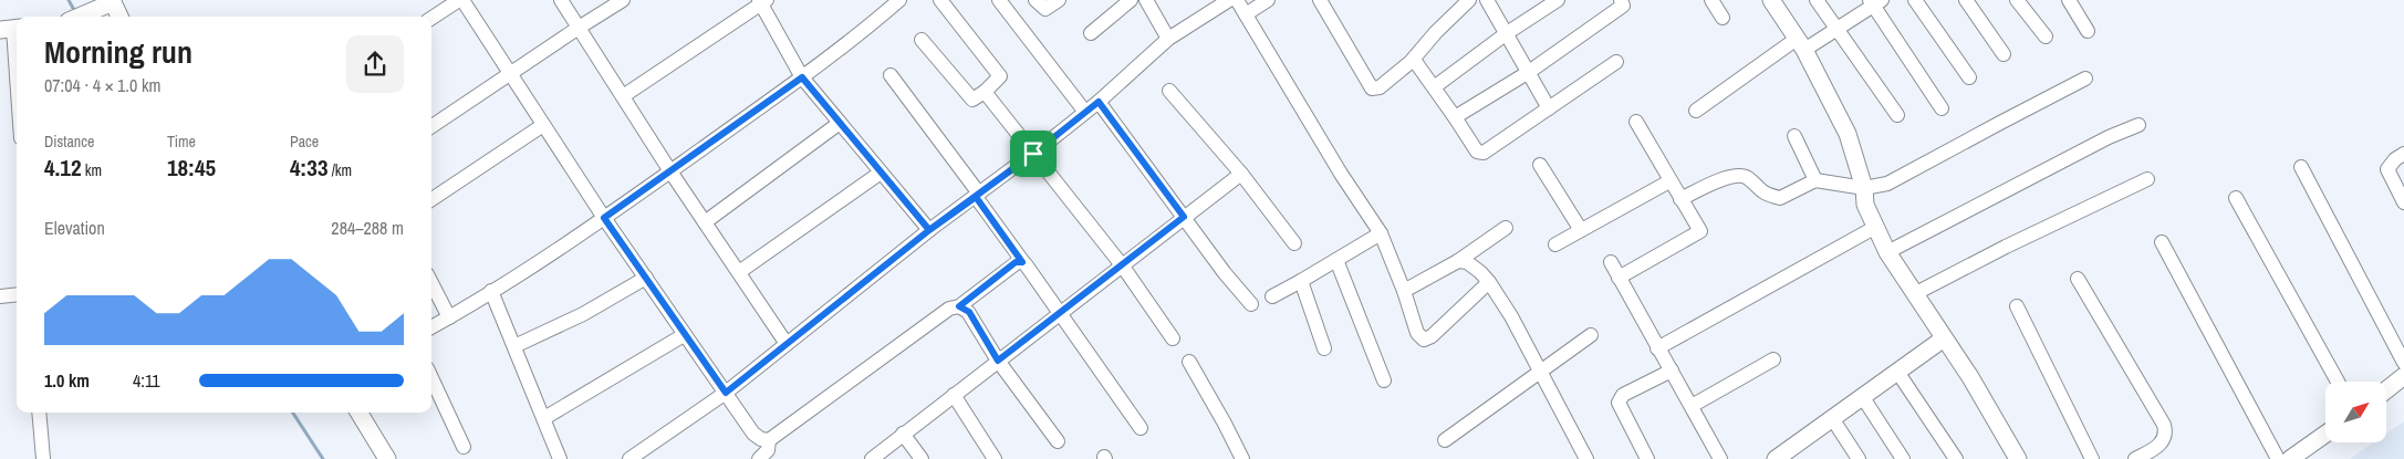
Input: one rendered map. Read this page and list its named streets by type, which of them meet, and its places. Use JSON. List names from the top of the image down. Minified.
{"north":"top right","page":{"heading":["Morning run","07:04 · 4 × 1.0 km"],"stats":[["Distance","4.12 km"],["Time","18:45"],["Pace","4:33 /km"]],"chart":["Elevation","284–288 m"],"list":[{"name":"1.0 km","note":"4:11"}]}}
